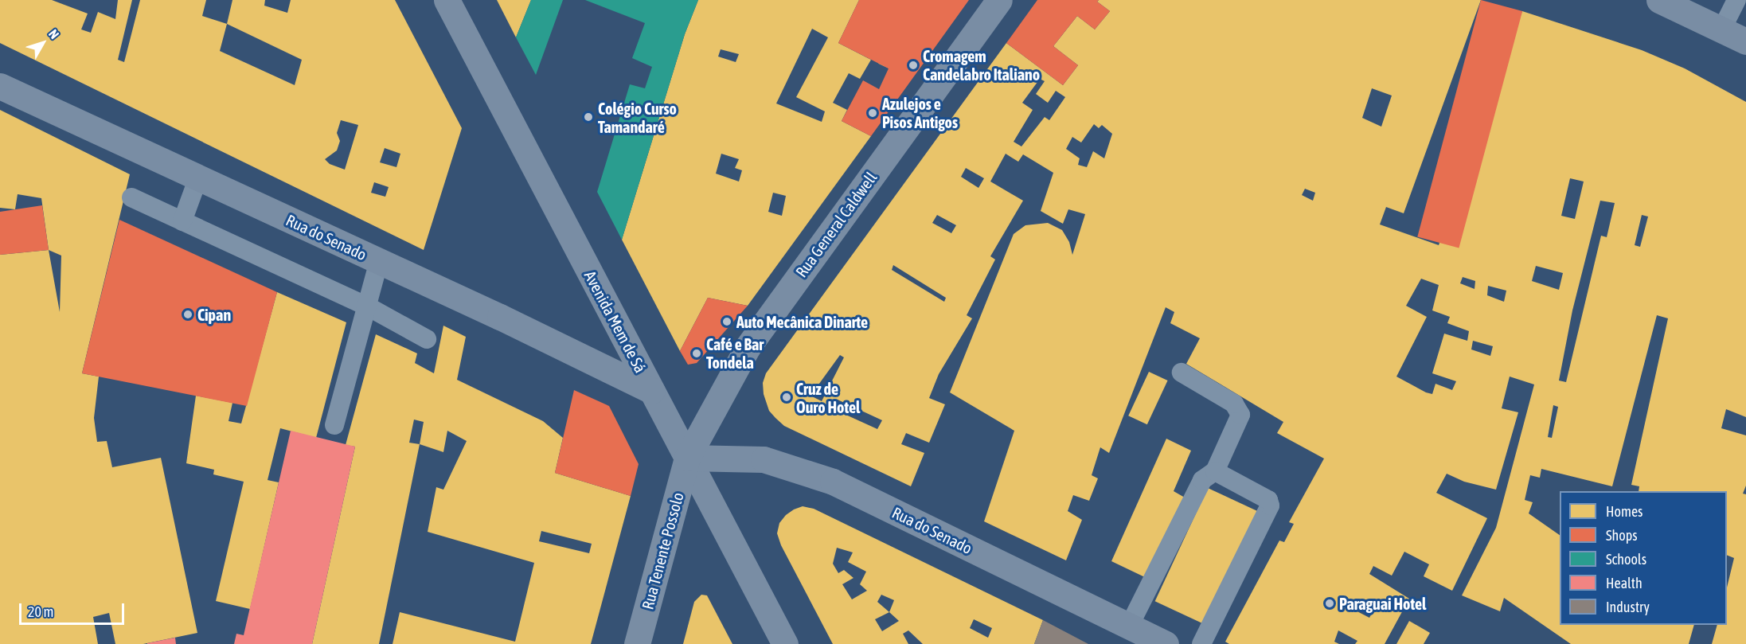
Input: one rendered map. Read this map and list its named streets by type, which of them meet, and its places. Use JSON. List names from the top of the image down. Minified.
{"streets":{"street":["Rua General Caldwell","Rua do Senado","Avenida Mem de Sá","Rua Tenente Possolo"]},"crossings":[["Rua General Caldwell","Rua do Senado"],["Rua General Caldwell","Avenida Mem de Sá"],["Rua General Caldwell","Rua Tenente Possolo"],["Rua do Senado","Avenida Mem de Sá"],["Rua do Senado","Rua Tenente Possolo"],["Avenida Mem de Sá","Rua Tenente Possolo"]],"places":["Cromagem Candelabro Italiano","Azulejos e Pisos Antigos","Colégio Curso Tamandaré","Cipan","Auto Mecânica Dinarte","Café e Bar Tondela","Cruz de Ouro Hotel","Paraguai Hotel"],"legend":["Homes","Shops","Schools","Health","Industry"],"scale_bar":"20 m","north":"top right"}
